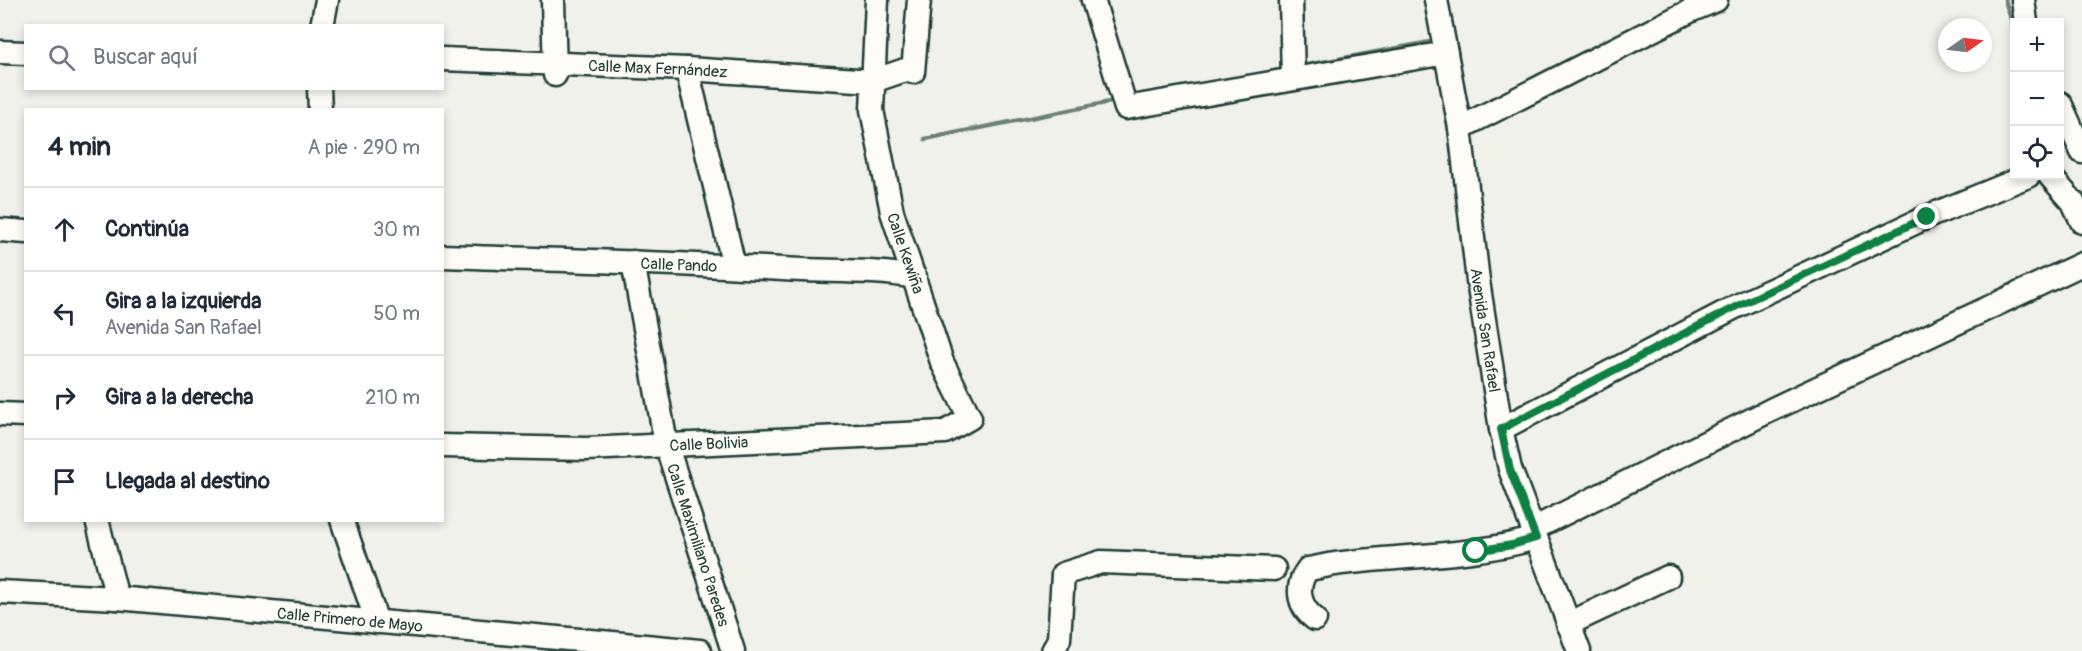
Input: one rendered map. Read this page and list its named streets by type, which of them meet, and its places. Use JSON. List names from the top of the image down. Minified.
{"streets":{"street":["Calle Max Fernández","Calle Kewiña","Calle Pando","Avenida San Rafael","Calle Bolivia","Calle Maximiliano Paredes","Calle Primero de Mayo"]},"crossings":[["Calle Max Fernández","Calle Kewiña"],["Calle Kewiña","Calle Pando"],["Calle Kewiña","Calle Bolivia"],["Calle Pando","Calle Maximiliano Paredes"],["Calle Bolivia","Calle Maximiliano Paredes"]],"north":"right","page":{"map_buttons":["+","−"],"search":"Buscar aquí","heading":["4 min","A pie · 290 m"],"list":[["Continúa","30 m"],["Gira a la izquierda","Avenida San Rafael","50 m"],["Gira a la derecha","210 m"],"Llegada al destino"]}}
